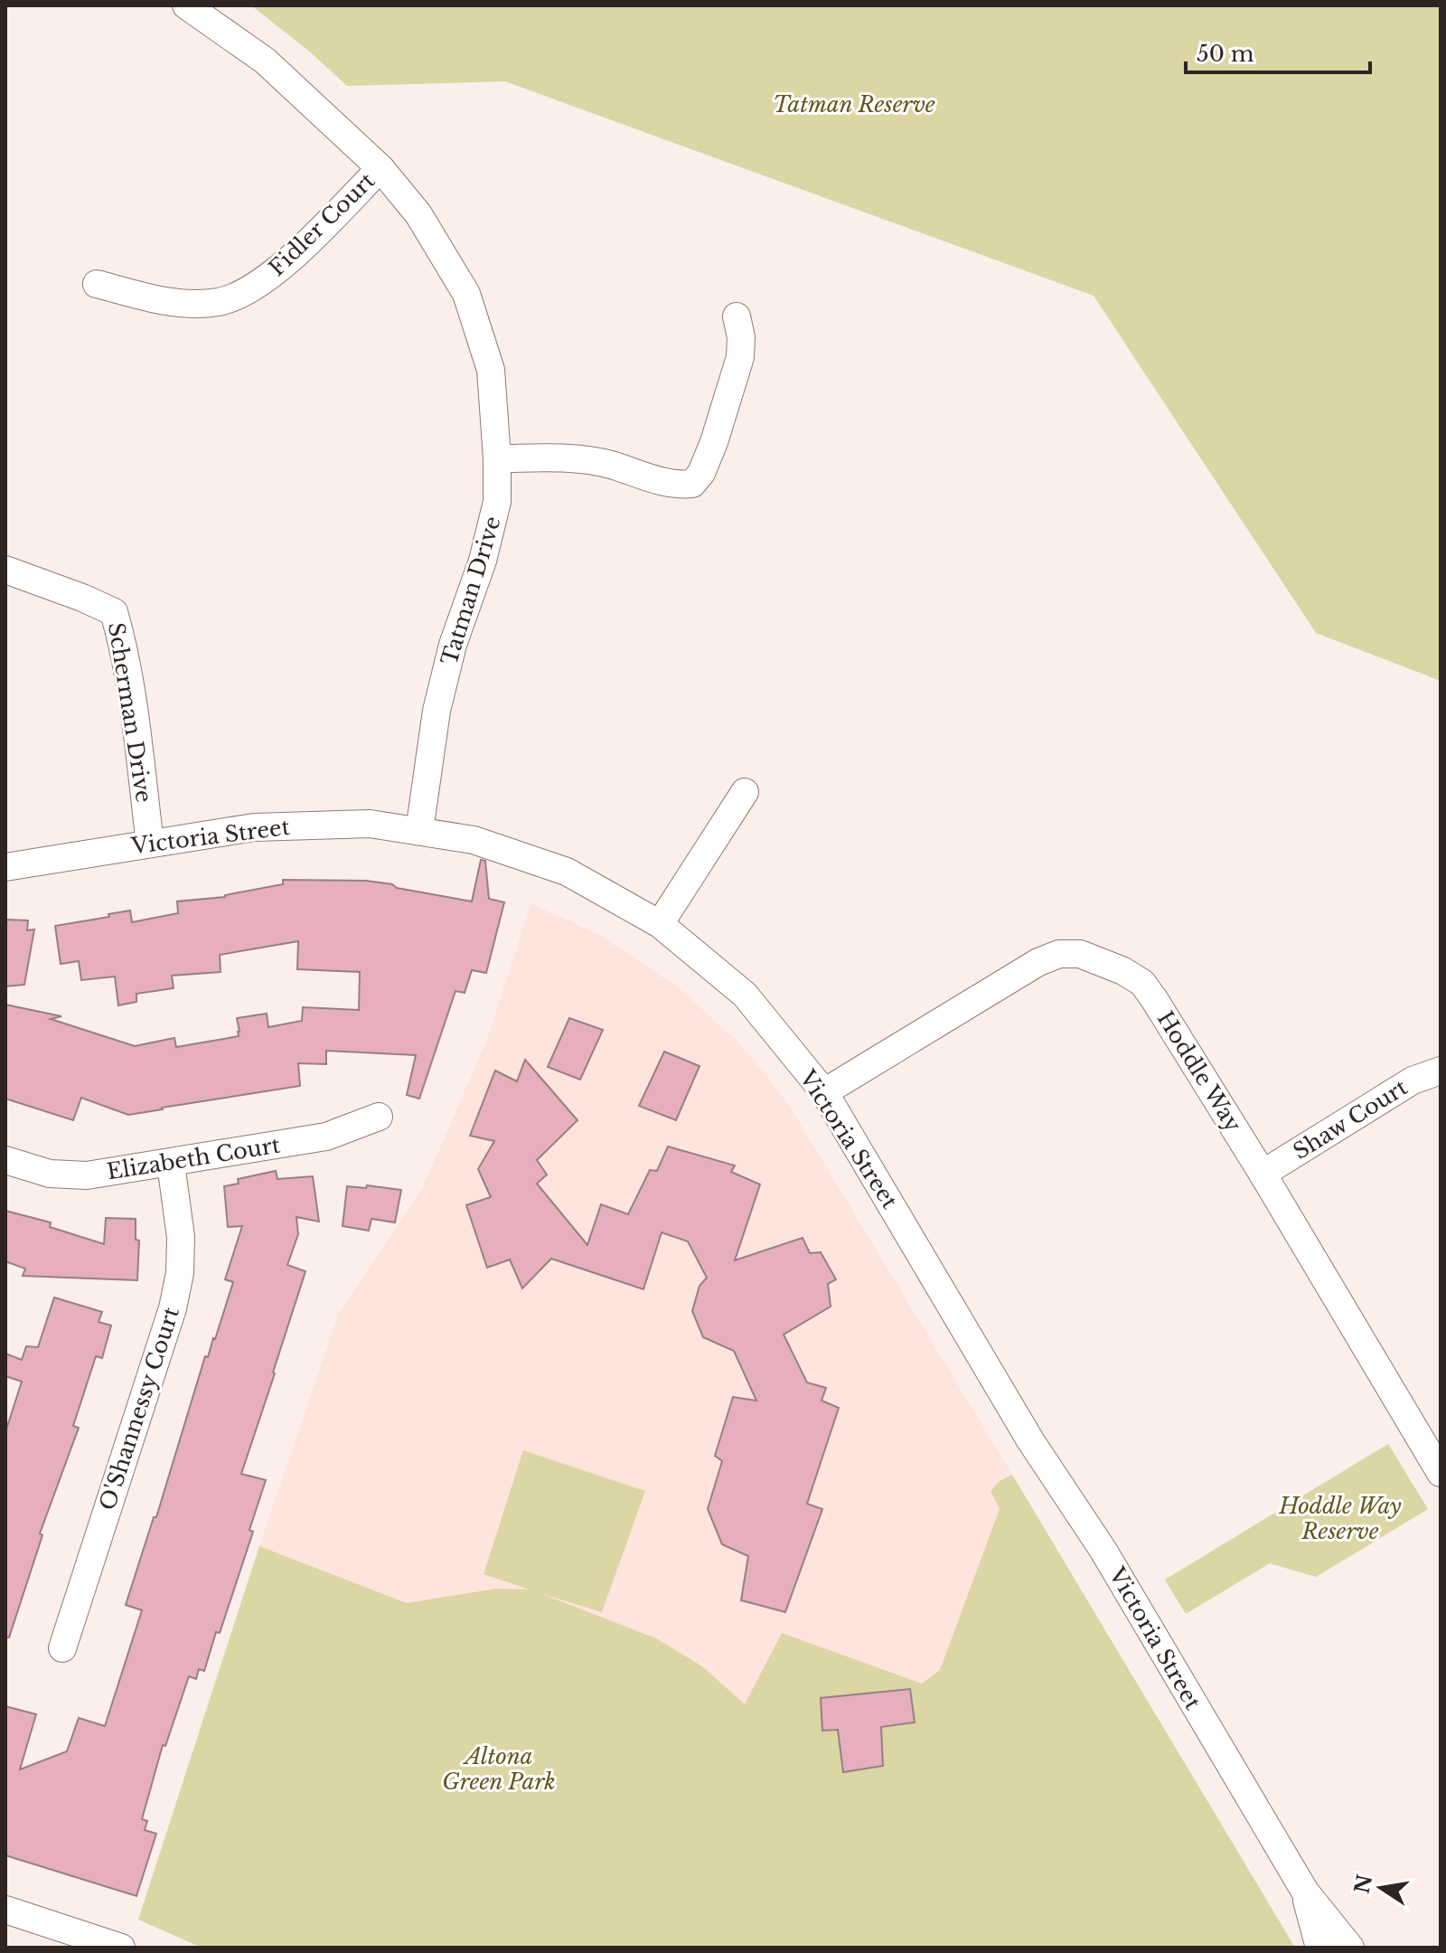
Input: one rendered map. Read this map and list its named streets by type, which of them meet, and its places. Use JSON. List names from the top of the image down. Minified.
{"streets":{"street":["Fidler Court","Tatman Drive","Scherman Drive","Victoria Street","Hoddle Way","Shaw Court","Elizabeth Court","O'Shannessy Court"]},"crossings":[["Fidler Court","Tatman Drive"],["Tatman Drive","Victoria Street"],["Scherman Drive","Victoria Street"],["Victoria Street","Hoddle Way"],["Hoddle Way","Shaw Court"],["Elizabeth Court","O'Shannessy Court"]],"parks":["Tatman Reserve","Hoddle Way Reserve","Altona Green Park"],"scale_bar":"50 m","north":"left"}
